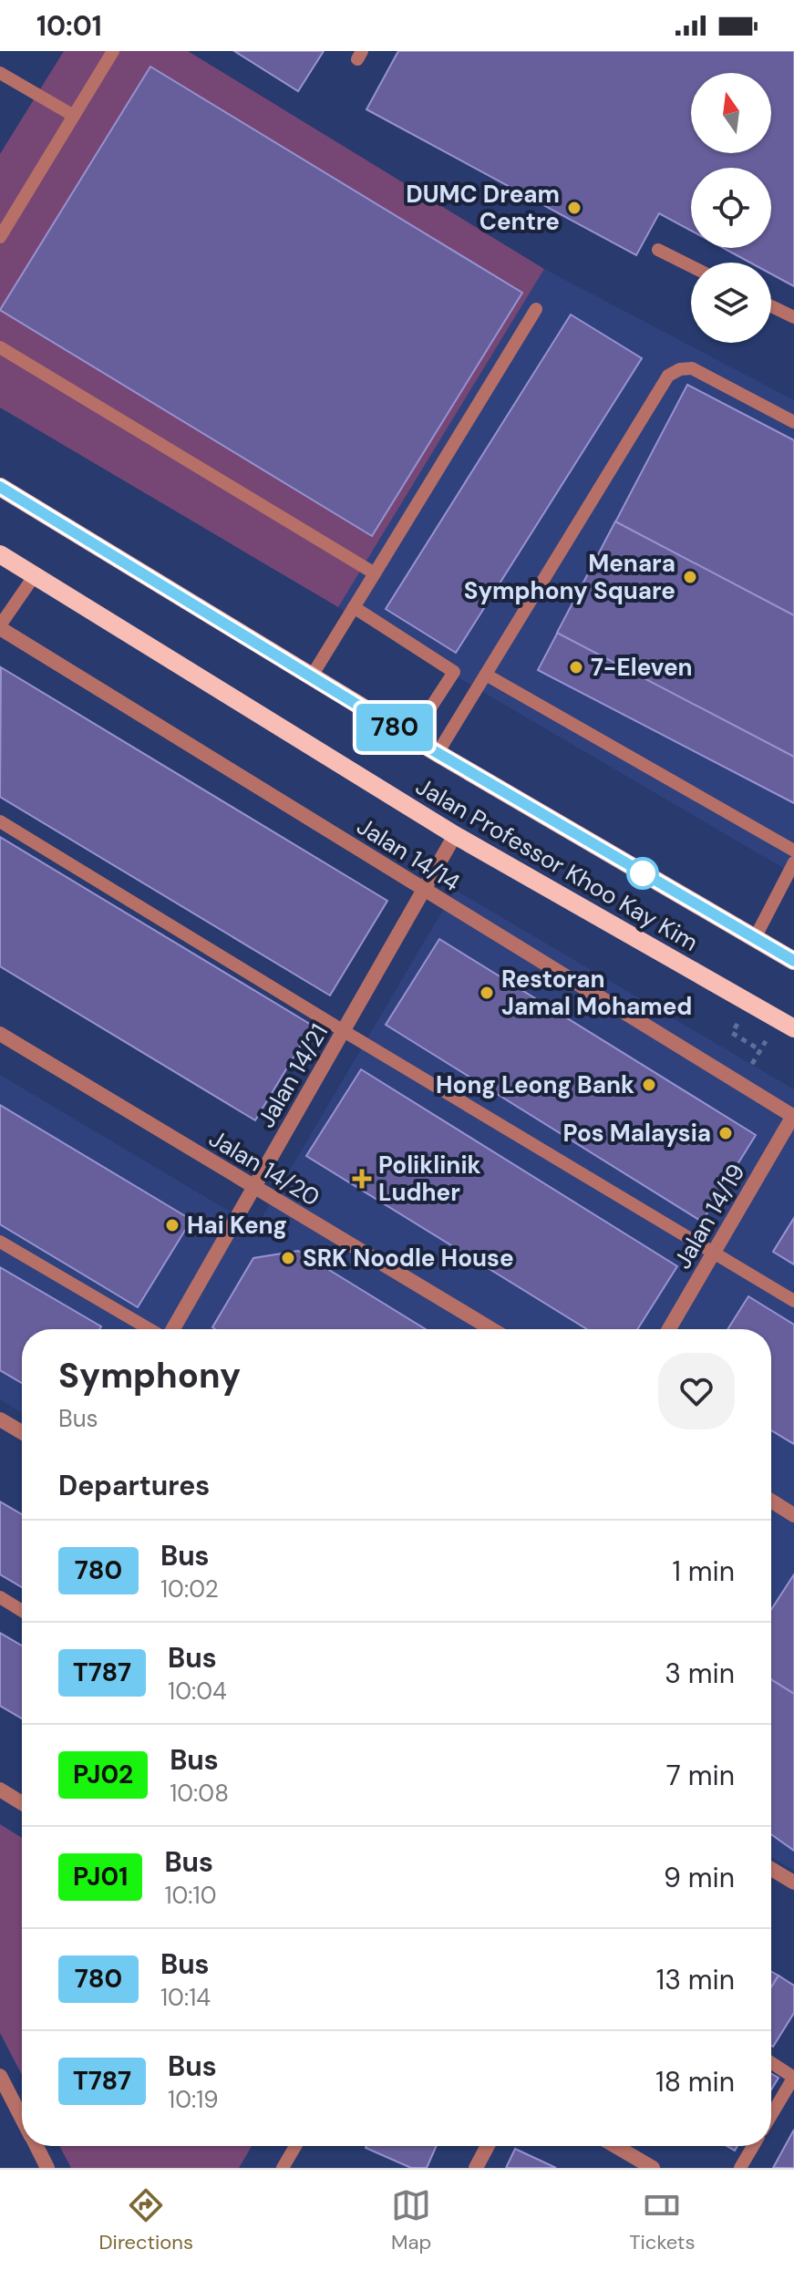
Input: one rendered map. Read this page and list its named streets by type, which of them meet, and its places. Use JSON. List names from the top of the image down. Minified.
{"streets":{"main road":["Jalan Professor Khoo Kay Kim"],"street":["Jalan 14/14","Jalan 14/21","Jalan 14/20","Jalan 14/19"]},"crossings":[["Jalan 14/14","Jalan 14/21"],["Jalan 14/14","Jalan 14/19"],["Jalan Professor Khoo Kay Kim","Jalan 14/21"],["Jalan 14/21","Jalan 14/20"]],"places":{"other":["DUMC Dream Centre","Menara Symphony Square","7-Eleven","Restoran Jamal Mohamed","Hong Leong Bank","Pos Malaysia","Hai Keng","SRK Noodle House"],"health":["Poliklinik Ludher"]},"lines":["bus line 780"],"north":"top","page":{"status":"10:01","on_map":"780","heading":[["Symphony","Bus"],"Departures"],"list":[{"mark":"780","name":"Bus","note":"10:02","value":"1 min"},{"mark":"T787","name":"Bus","note":"10:04","value":"3 min"},{"mark":"PJ02","name":"Bus","note":"10:08","value":"7 min"},{"mark":"PJ01","name":"Bus","note":"10:10","value":"9 min"},{"mark":"780","name":"Bus","note":"10:14","value":"13 min"},{"mark":"T787","name":"Bus","note":"10:19","value":"18 min"}],"tabs":["Directions","Map","Tickets"]}}
